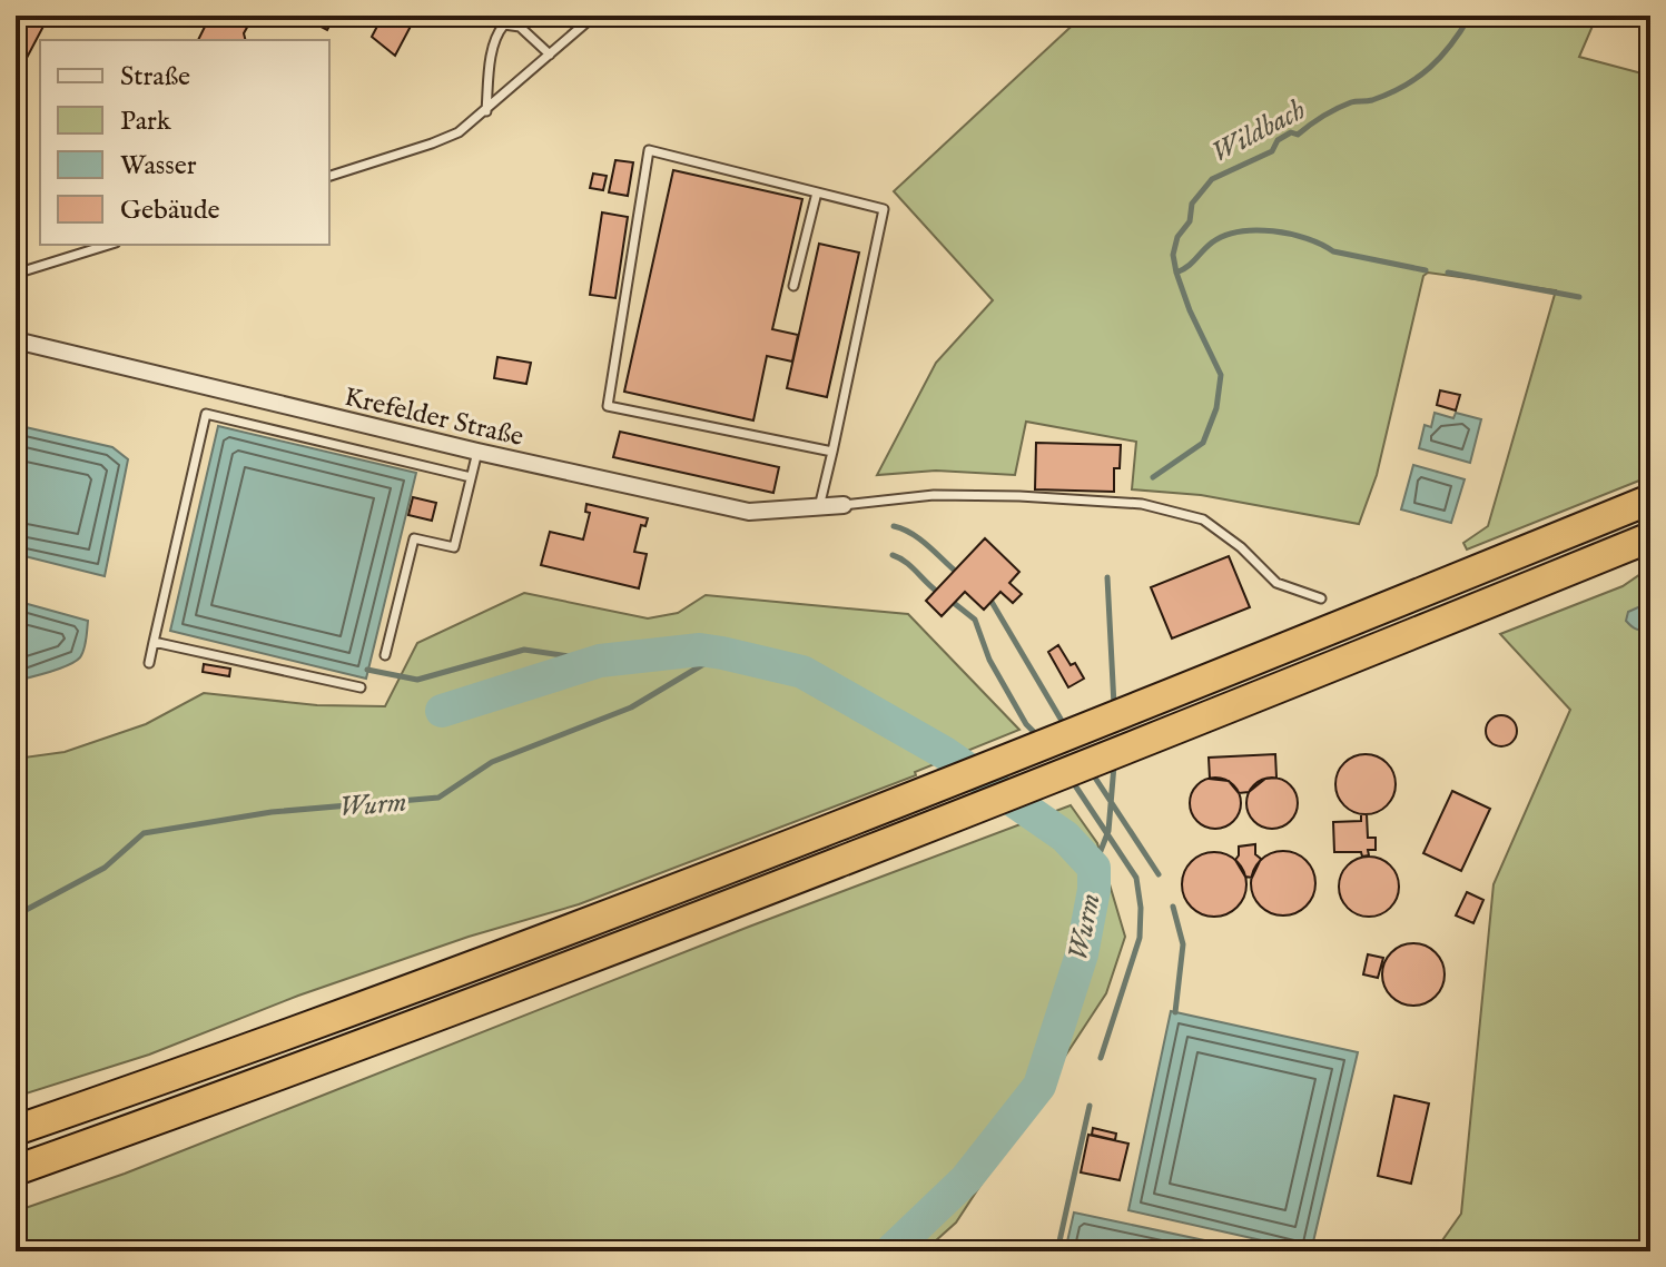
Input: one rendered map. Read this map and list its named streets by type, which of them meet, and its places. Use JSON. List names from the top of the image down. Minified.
{"streets":{"street":["Krefelder Straße"]},"water":["Wildbach","Wurm"],"legend":["Straße","Park","Wasser","Gebäude"]}
